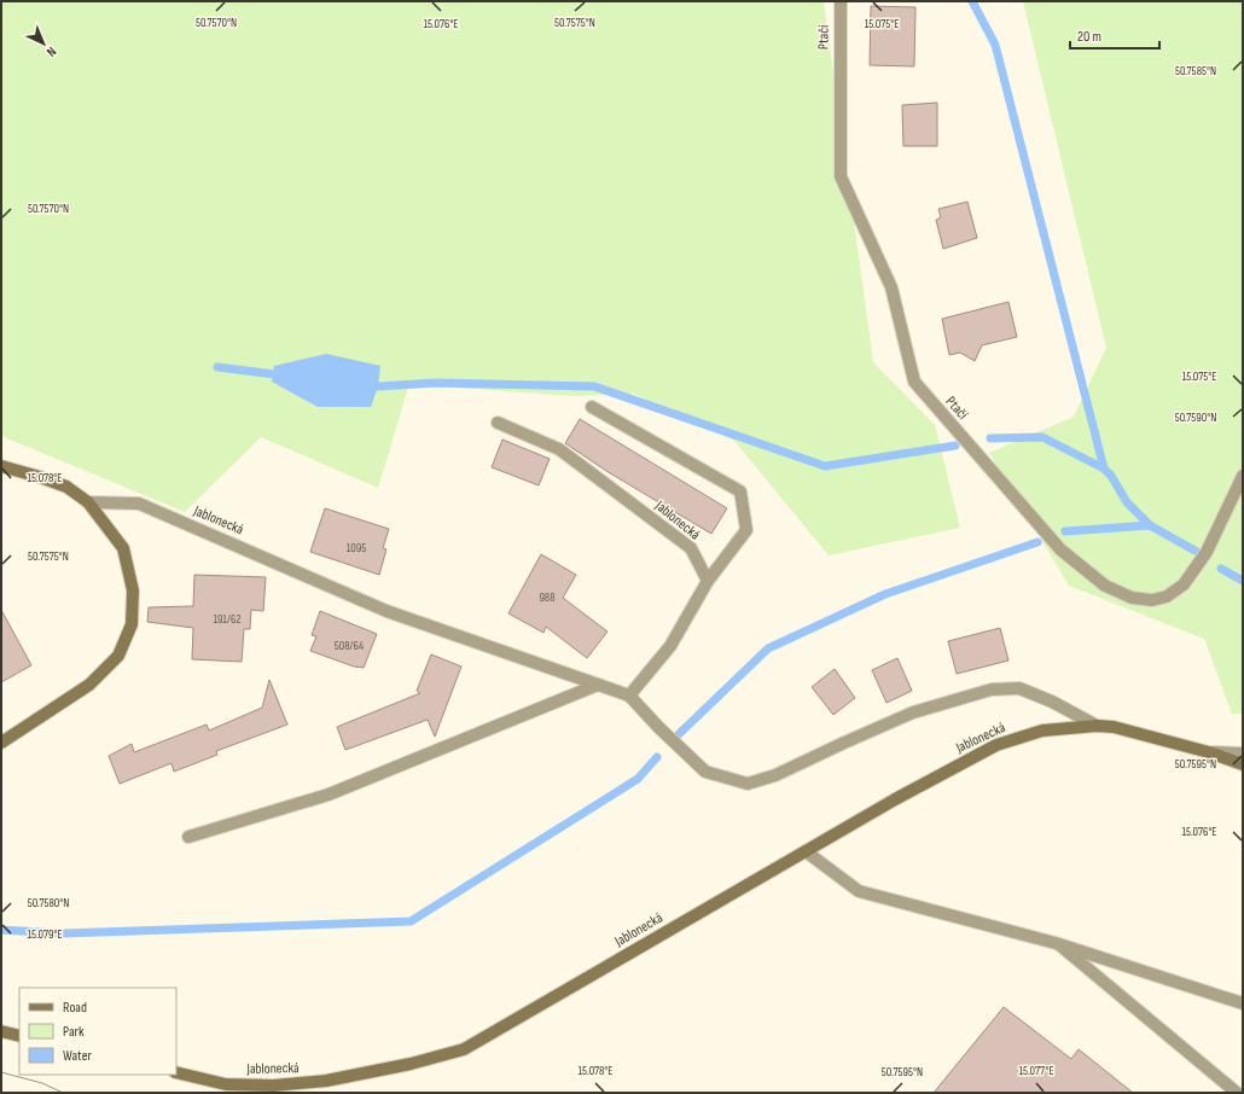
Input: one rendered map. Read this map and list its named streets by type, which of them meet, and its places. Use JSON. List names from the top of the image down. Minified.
{"streets":{"main road":["Jablonecká"],"street":["Ptačí"]},"house_numbers":["1095","988","191/62","508/64"],"legend":["Road","Park","Water"],"scale_bar":"20 m","north":"bottom right","coordinates":["50.7570°N","50.7575°N","15.076°E","15.075°E","50.7585°N","50.7590°N","15.078°E","50.7595°N","50.7580°N","15.079°E","15.077°E"]}
